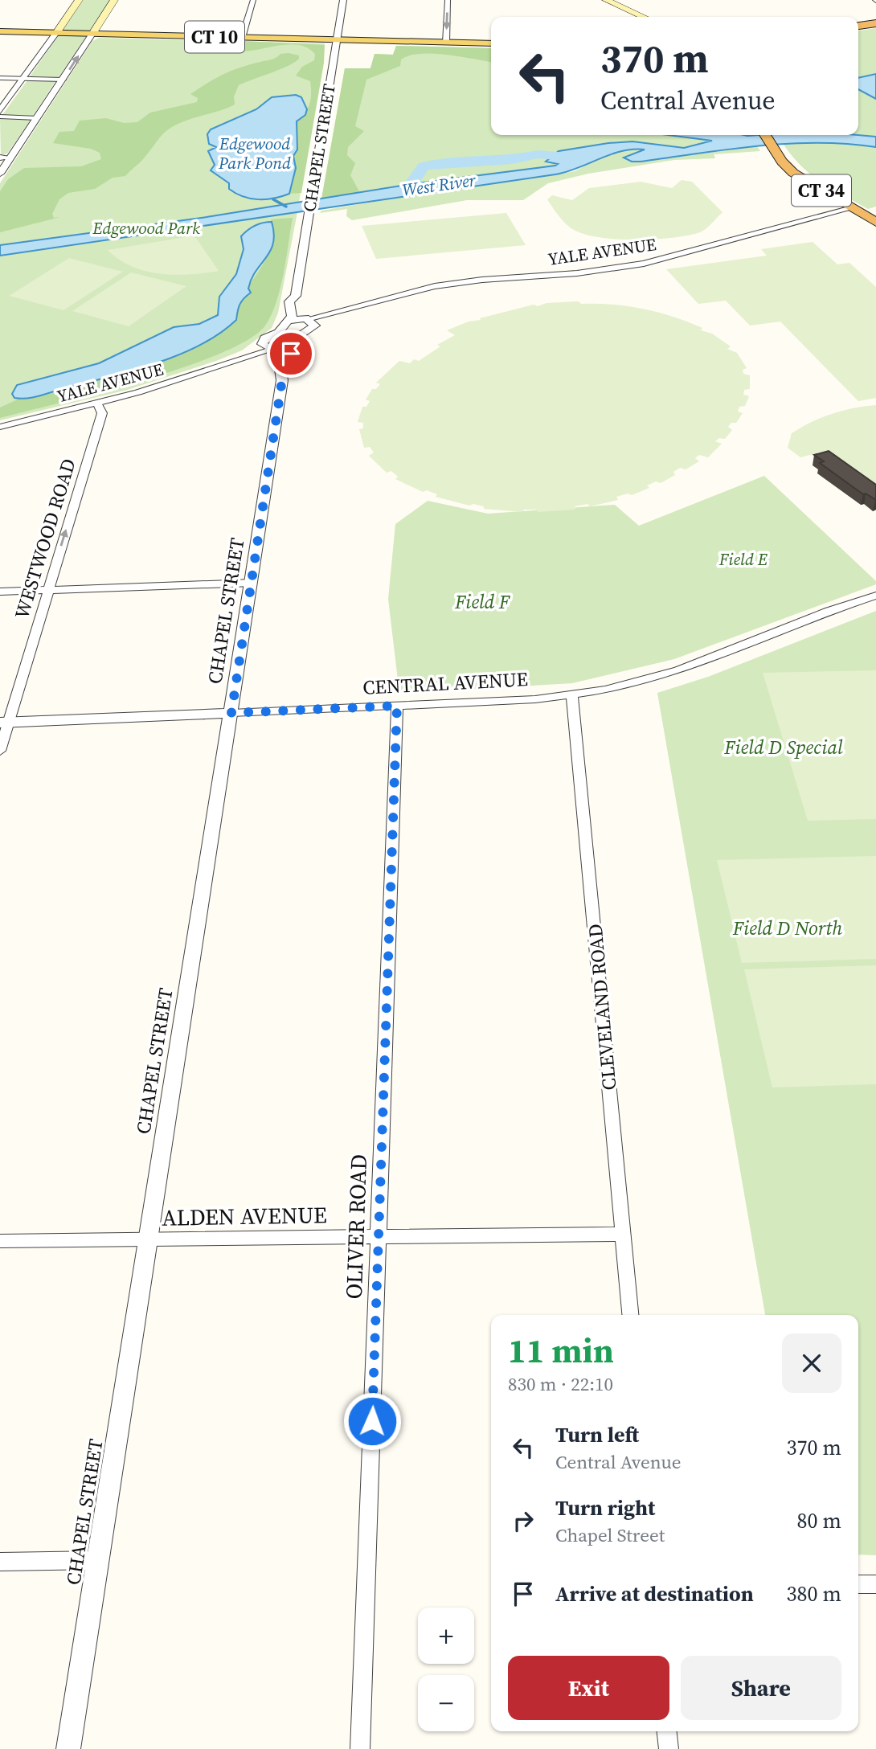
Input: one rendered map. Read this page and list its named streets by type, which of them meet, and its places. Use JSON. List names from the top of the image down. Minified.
{"streets":{"highway":["CT 34"],"main road":["CT 10"],"street":["CHAPEL STREET","YALE AVENUE","WESTWOOD ROAD","CENTRAL AVENUE","CLEVELAND ROAD","ALDEN AVENUE","OLIVER ROAD"]},"crossings":[["CT 10","CHAPEL STREET"],["CHAPEL STREET","YALE AVENUE"],["CHAPEL STREET","CENTRAL AVENUE"],["CHAPEL STREET","ALDEN AVENUE"],["CT 34","YALE AVENUE"],["YALE AVENUE","WESTWOOD ROAD"],["WESTWOOD ROAD","CENTRAL AVENUE"],["CENTRAL AVENUE","CLEVELAND ROAD"],["CENTRAL AVENUE","OLIVER ROAD"],["CLEVELAND ROAD","ALDEN AVENUE"],["ALDEN AVENUE","OLIVER ROAD"]],"one_way":["WESTWOOD ROAD"],"water":["Edgewood Park Pond","West River"],"parks":["Edgewood Park","Field E","Field F","Field D Special","Field D North"],"page":{"turn":["370 m","Central Avenue"],"heading":["11 min","830 m · 22:10"],"list":[{"name":"Turn left","note":"Central Avenue","value":"370 m"},{"name":"Turn right","note":"Chapel Street","value":"80 m"},{"name":"Arrive at destination","value":"380 m"}],"map_buttons":["+","−"],"buttons":["Exit","Share"]}}
